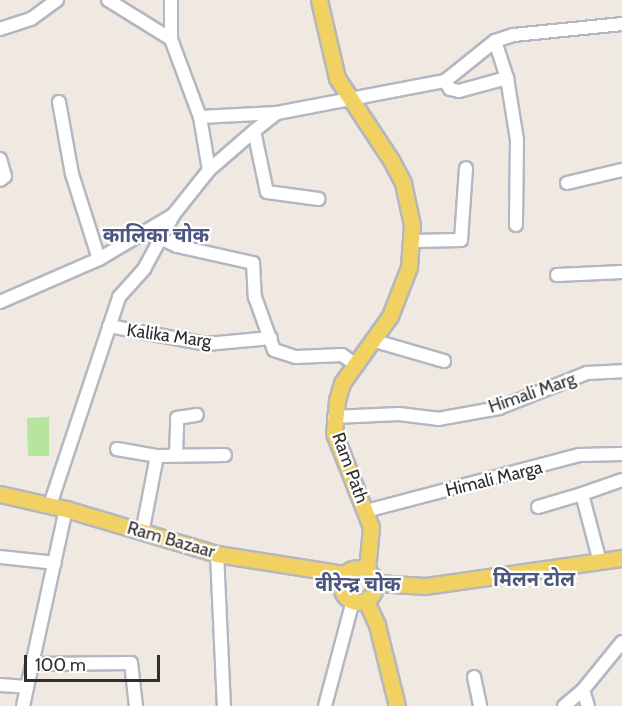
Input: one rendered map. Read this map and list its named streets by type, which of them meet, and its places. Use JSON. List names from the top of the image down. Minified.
{"streets":{"main road":["Ram Path","Ram Bazaar"],"street":["Kalika Marg","Himali Marg","Himali Marga"]},"crossings":[["Himali Marg","Ram Path"],["Ram Path","Himali Marga"],["Ram Path","Ram Bazaar"]],"districts":["कालिका चोक","मिलन टोल","वीरेन्द्र चोक"],"scale_bar":"100 m"}
